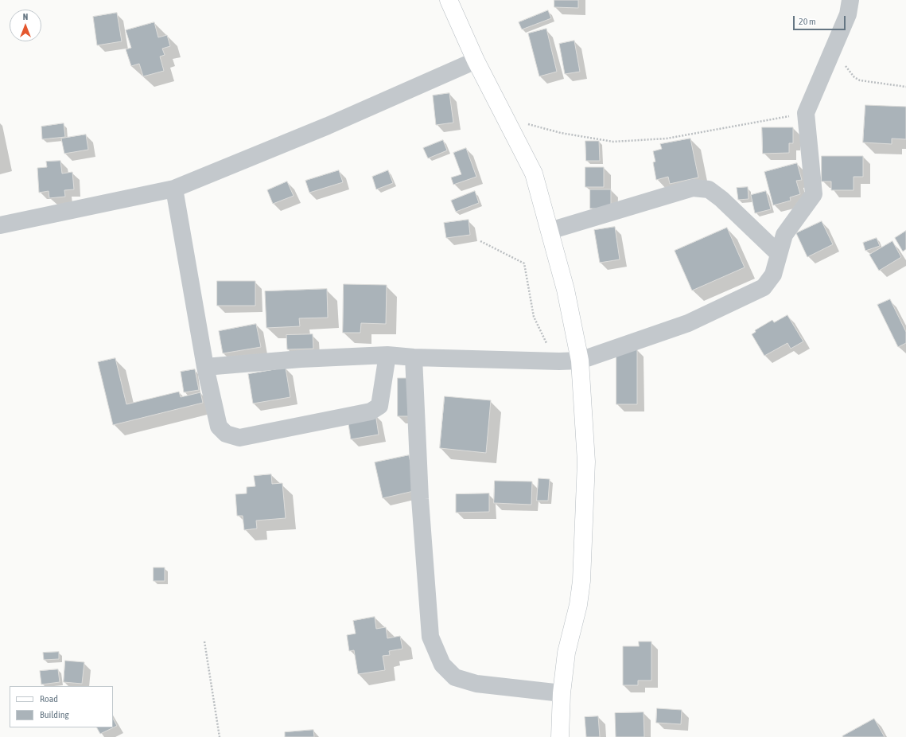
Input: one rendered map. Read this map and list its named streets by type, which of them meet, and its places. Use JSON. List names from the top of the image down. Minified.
{"legend":["Road","Building"],"scale_bar":"20 m","north":"top"}
